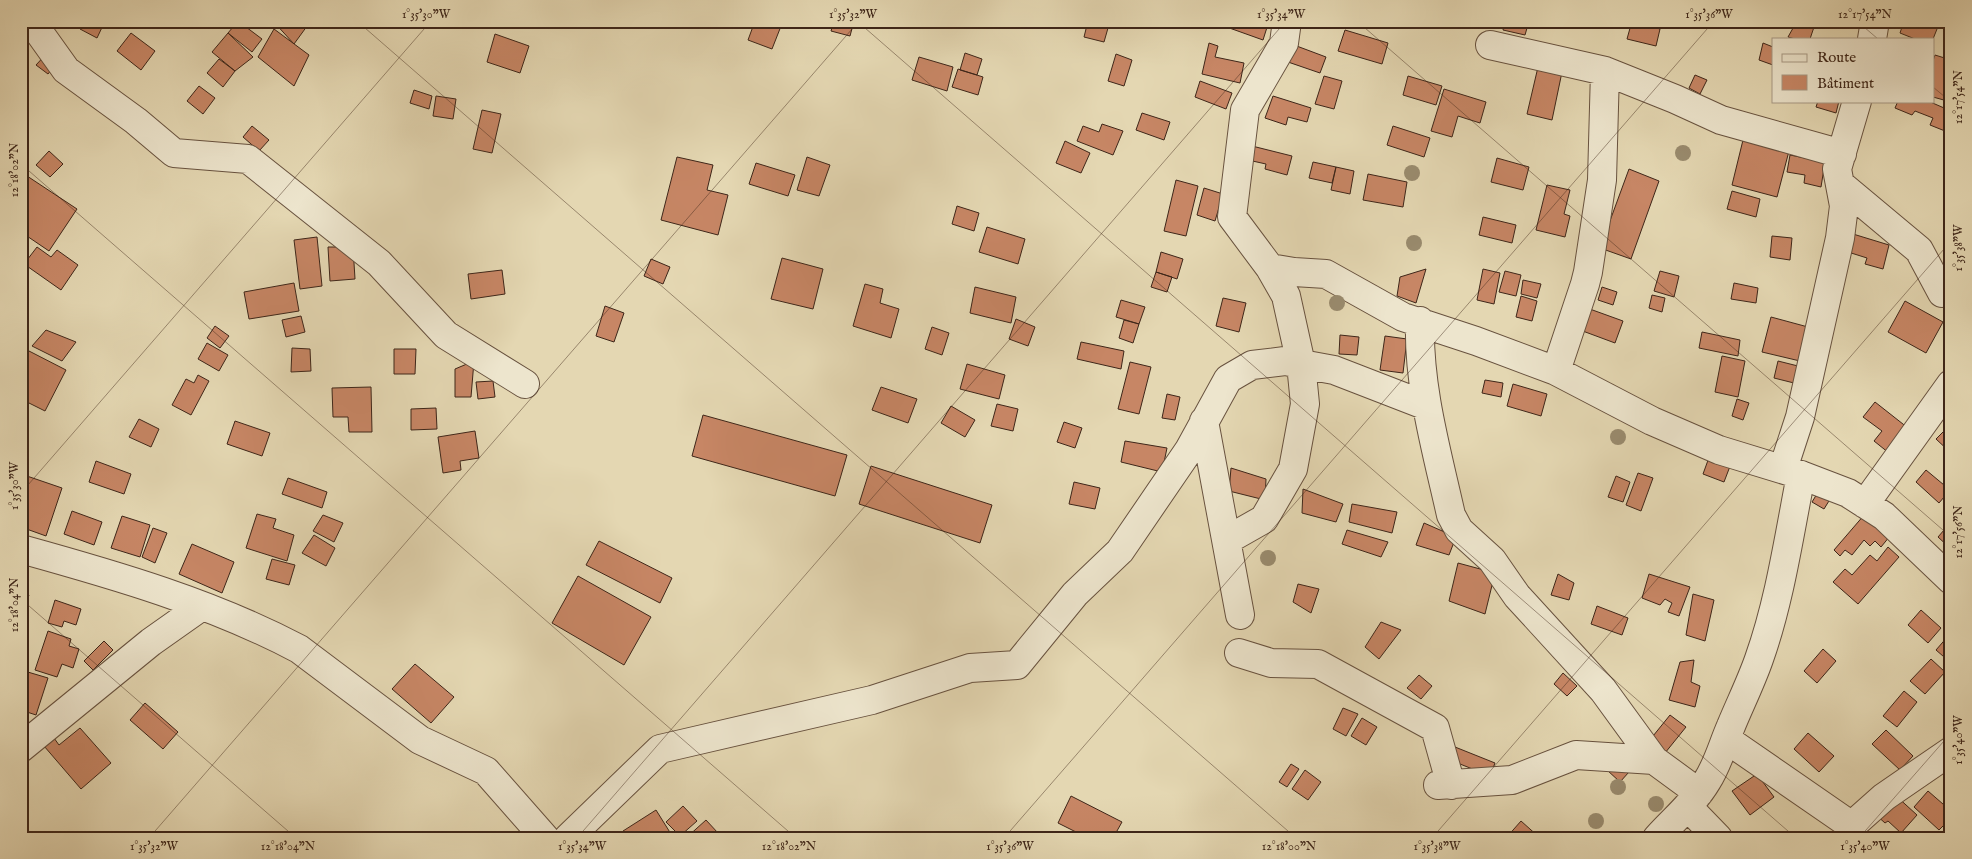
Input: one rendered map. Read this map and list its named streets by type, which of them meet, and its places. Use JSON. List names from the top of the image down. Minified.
{"legend":["Route","Bâtiment"],"coordinates":["1°35'30\"W","1°35'32\"W","1°35'34\"W","1°35'36\"W","12°17'54\"N","12°18'02\"N","1°35'38\"W","12°17'56\"N","12°18'04\"N","1°35'40\"W","12°18'00\"N"]}
